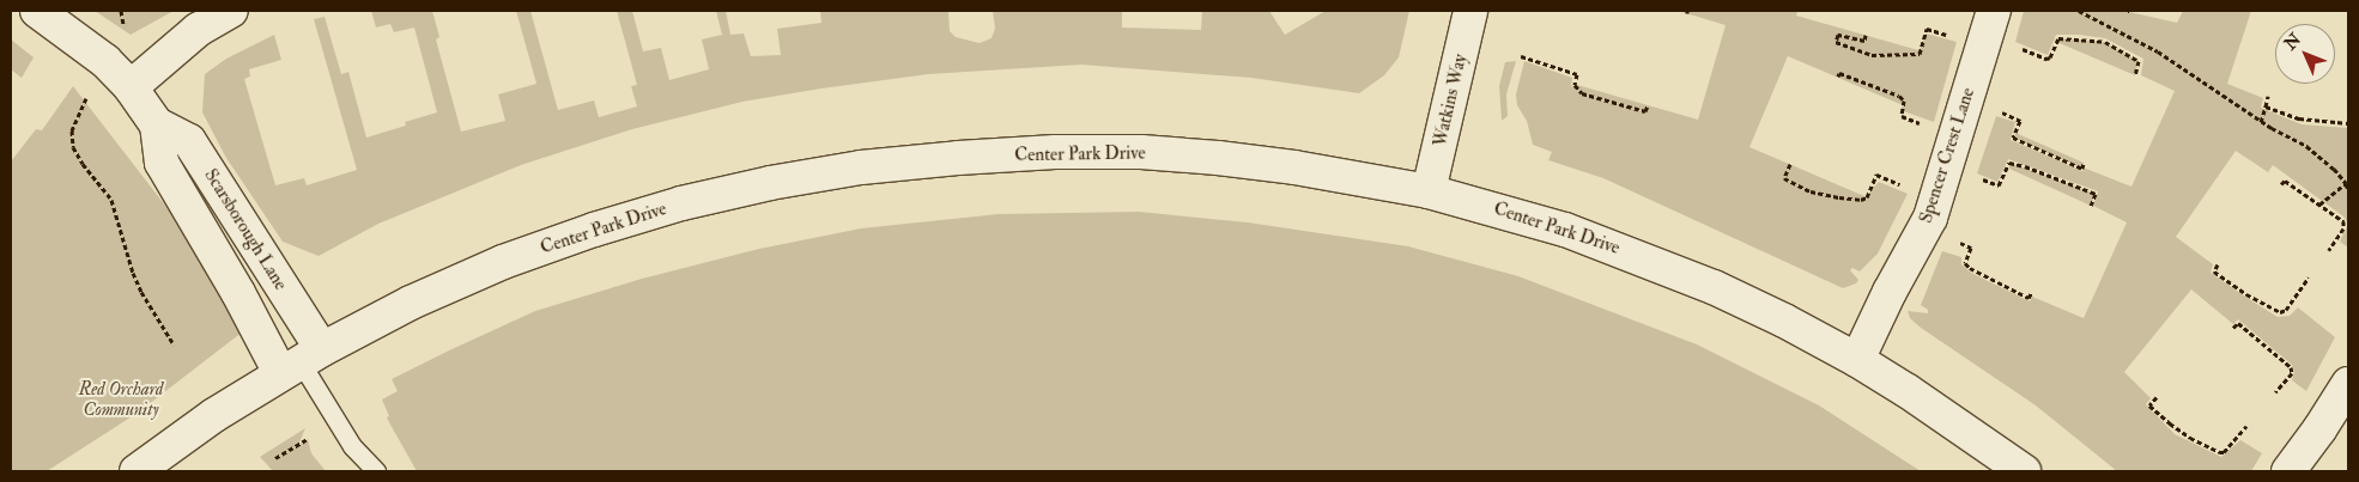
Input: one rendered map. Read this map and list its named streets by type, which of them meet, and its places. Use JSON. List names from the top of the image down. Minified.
{"streets":{"street":["Watkins Way","Center Park Drive","Spencer Crest Lane","Scarsborough Lane"]},"crossings":[["Watkins Way","Center Park Drive"],["Center Park Drive","Spencer Crest Lane"],["Center Park Drive","Scarsborough Lane"]],"parks":["Red Orchard Community"],"north":"top left"}
